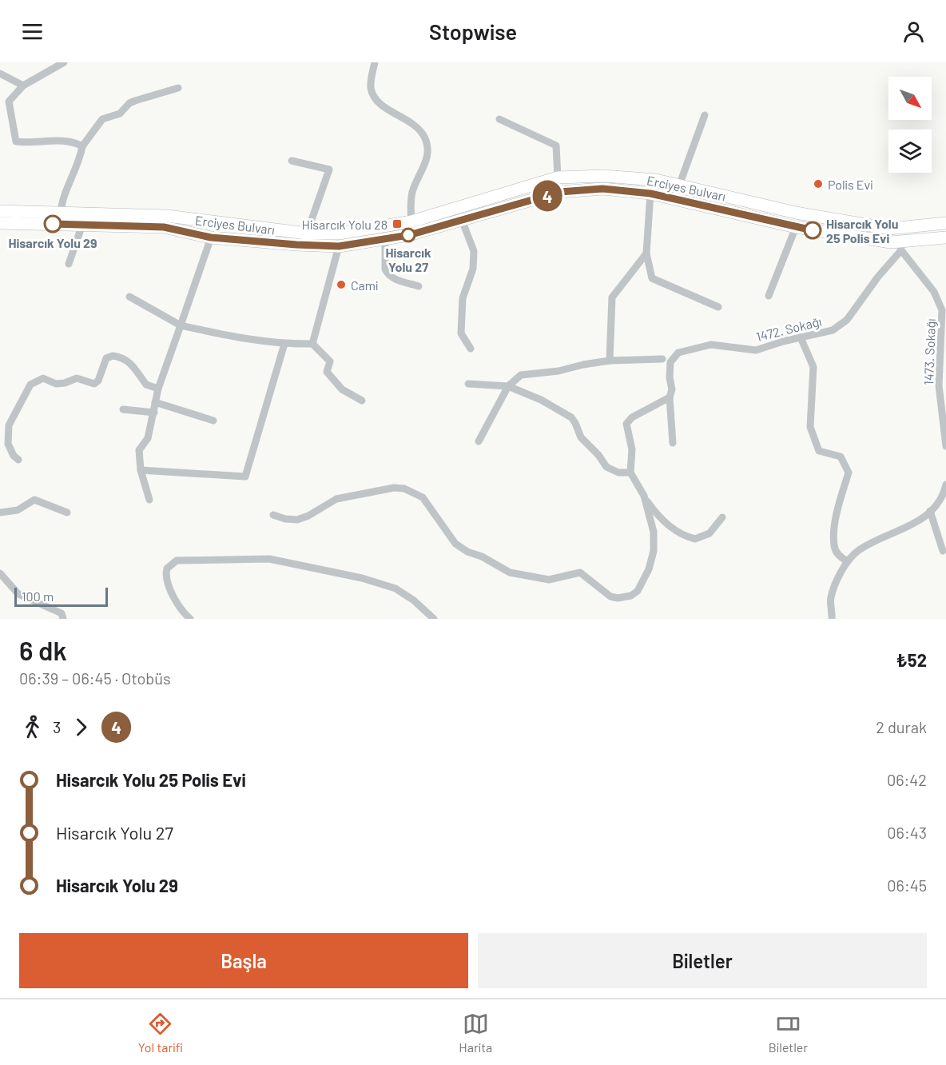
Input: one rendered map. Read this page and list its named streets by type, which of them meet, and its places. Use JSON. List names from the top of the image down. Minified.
{"streets":{"highway":["Erciyes Bulvarı"],"street":["1472. Sokağı","1473. Sokağı"]},"crossings":[["Erciyes Bulvarı","1472. Sokağı"],["Erciyes Bulvarı","1473. Sokağı"],["1472. Sokağı","1473. Sokağı"]],"places":{"other":["Polis Evi","Hisarcık Yolu 29","Hisarcık Yolu 25 Polis Evi","Hisarcık Yolu 27","Cami"],"transit":["Hisarcık Yolu 28"]},"lines":["bus line 4"],"scale_bar":"100 m","north":"bottom right","page":{"header":"Stopwise","on_map":"4","scale":"100 m","heading":["6 dk","06:39 – 06:45 · Otobüs","₺52"],"legs":["3","4","2 durak"],"list":[{"name":"Hisarcık Yolu 25 Polis Evi","value":"06:42"},{"name":"Hisarcık Yolu 27","value":"06:43"},{"name":"Hisarcık Yolu 29","value":"06:45"}],"buttons":["Başla","Biletler"],"tabs":["Yol tarifi","Harita","Biletler"]}}
